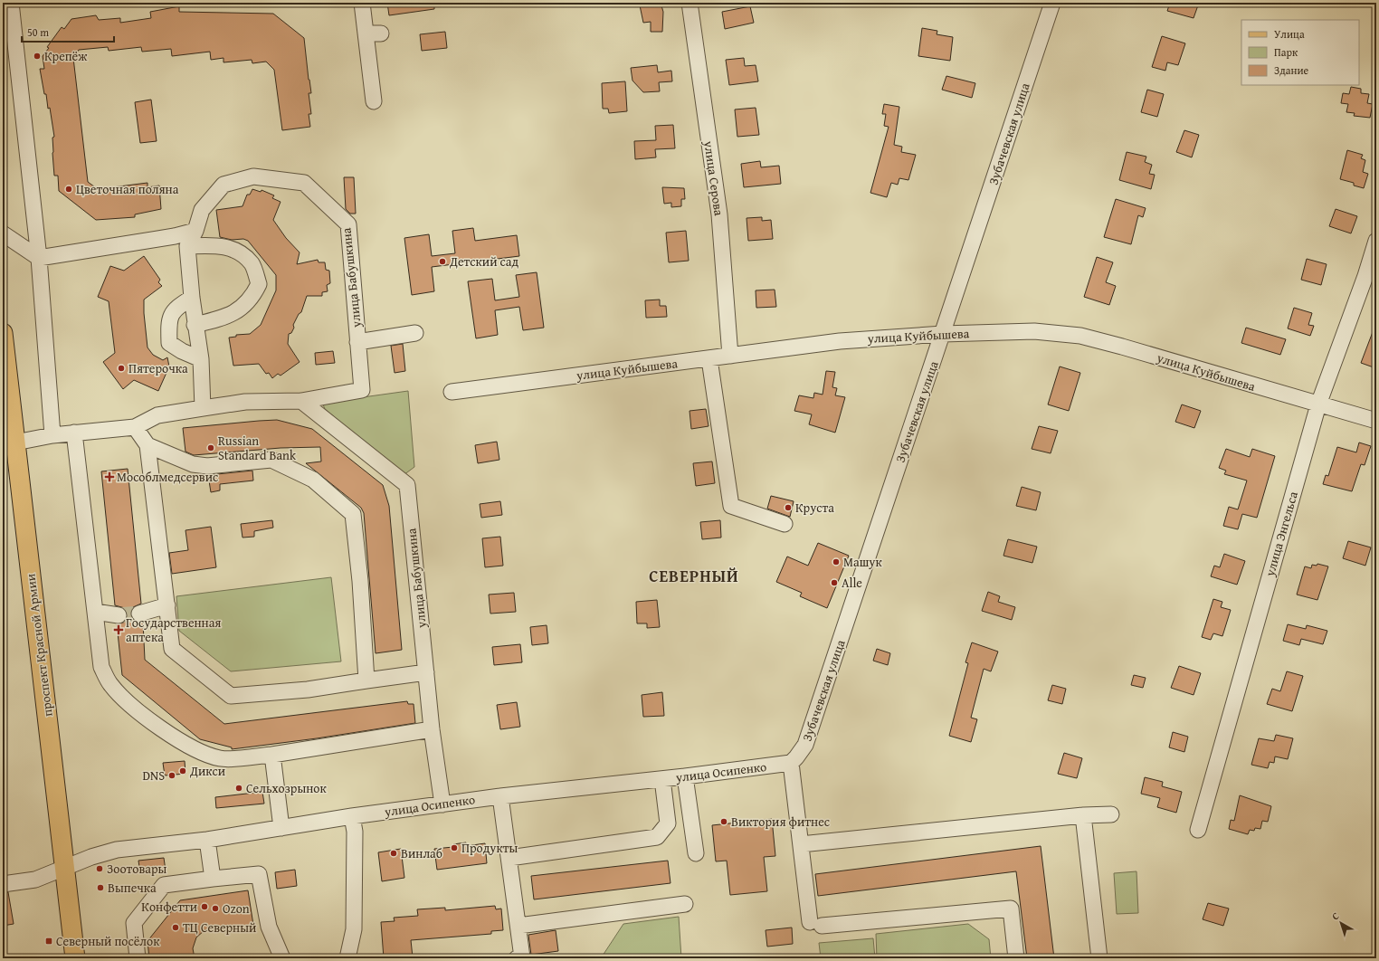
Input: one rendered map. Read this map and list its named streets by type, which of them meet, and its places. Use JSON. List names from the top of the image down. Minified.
{"streets":{"main road":["проспект Красной Армии"],"street":["Зубачевская улица","улица Серова","улица Бабушкина","улица Куйбышева","улица Энгельса","улица Осипенко"]},"crossings":[["Зубачевская улица","улица Куйбышева"],["Зубачевская улица","улица Осипенко"],["улица Серова","улица Куйбышева"],["улица Бабушкина","улица Осипенко"],["улица Куйбышева","улица Энгельса"],["проспект Красной Армии","улица Осипенко"]],"districts":["СЕВЕРНЫЙ"],"places":{"other":["Крепёж","Цветочная поляна","Детский сад","Пятерочка","Russian Standard Bank","Круста","Машук","Alle","Дикси","DNS","Сельхозрынок","Виктория фитнес","Продукты","Винлаб","Зоотовары","Выпечка","Конфетти","Ozon","ТЦ Северный"],"health":["Мособлмедсервис","Государственная аптека"],"transit":["Северный посёлок"]},"legend":["Улица","Парк","Здание"],"scale_bar":"50 m","north":"top left"}
